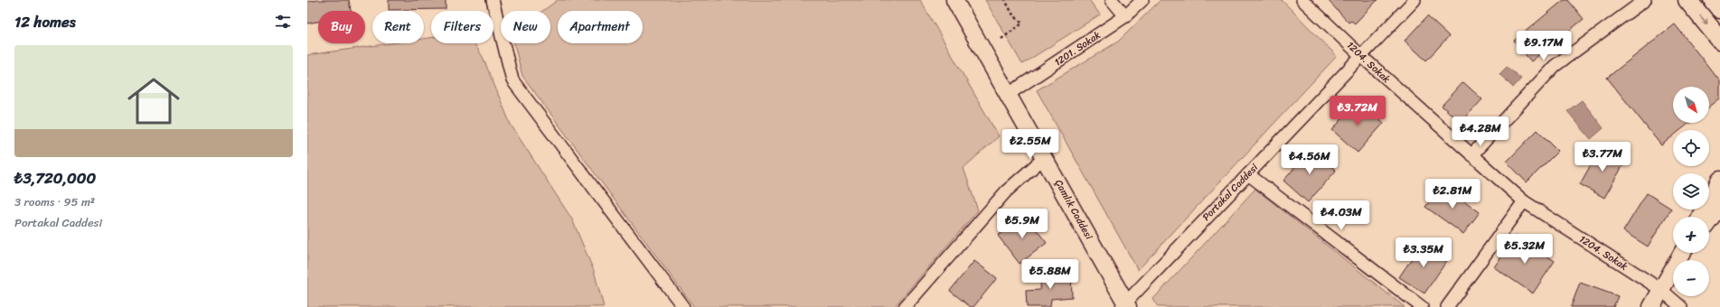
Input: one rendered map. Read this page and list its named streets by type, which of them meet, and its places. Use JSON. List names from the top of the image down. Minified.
{"streets":{"street":["1201. Sokak","1204. Sokak","Portakal Caddesi","Çamlık Caddesi"]},"crossings":[["1201. Sokak","Çamlık Caddesi"],["1204. Sokak","Portakal Caddesi"],["Portakal Caddesi","Çamlık Caddesi"]],"north":"bottom right","page":{"heading":"12 homes","chip":["Buy","Rent","Filters","New","Apartment"],"price":["₺9.17M","₺3.72M","₺4.28M","₺2.55M","₺3.77M","₺4.56M","₺2.81M","₺4.03M","₺5.9M","₺5.32M","₺3.35M","₺5.88M"],"list":[{"name":"₺3,720,000","note":"3 rooms · 95 m² · Portakal Caddesi"}],"map_buttons":["+","−"]}}
